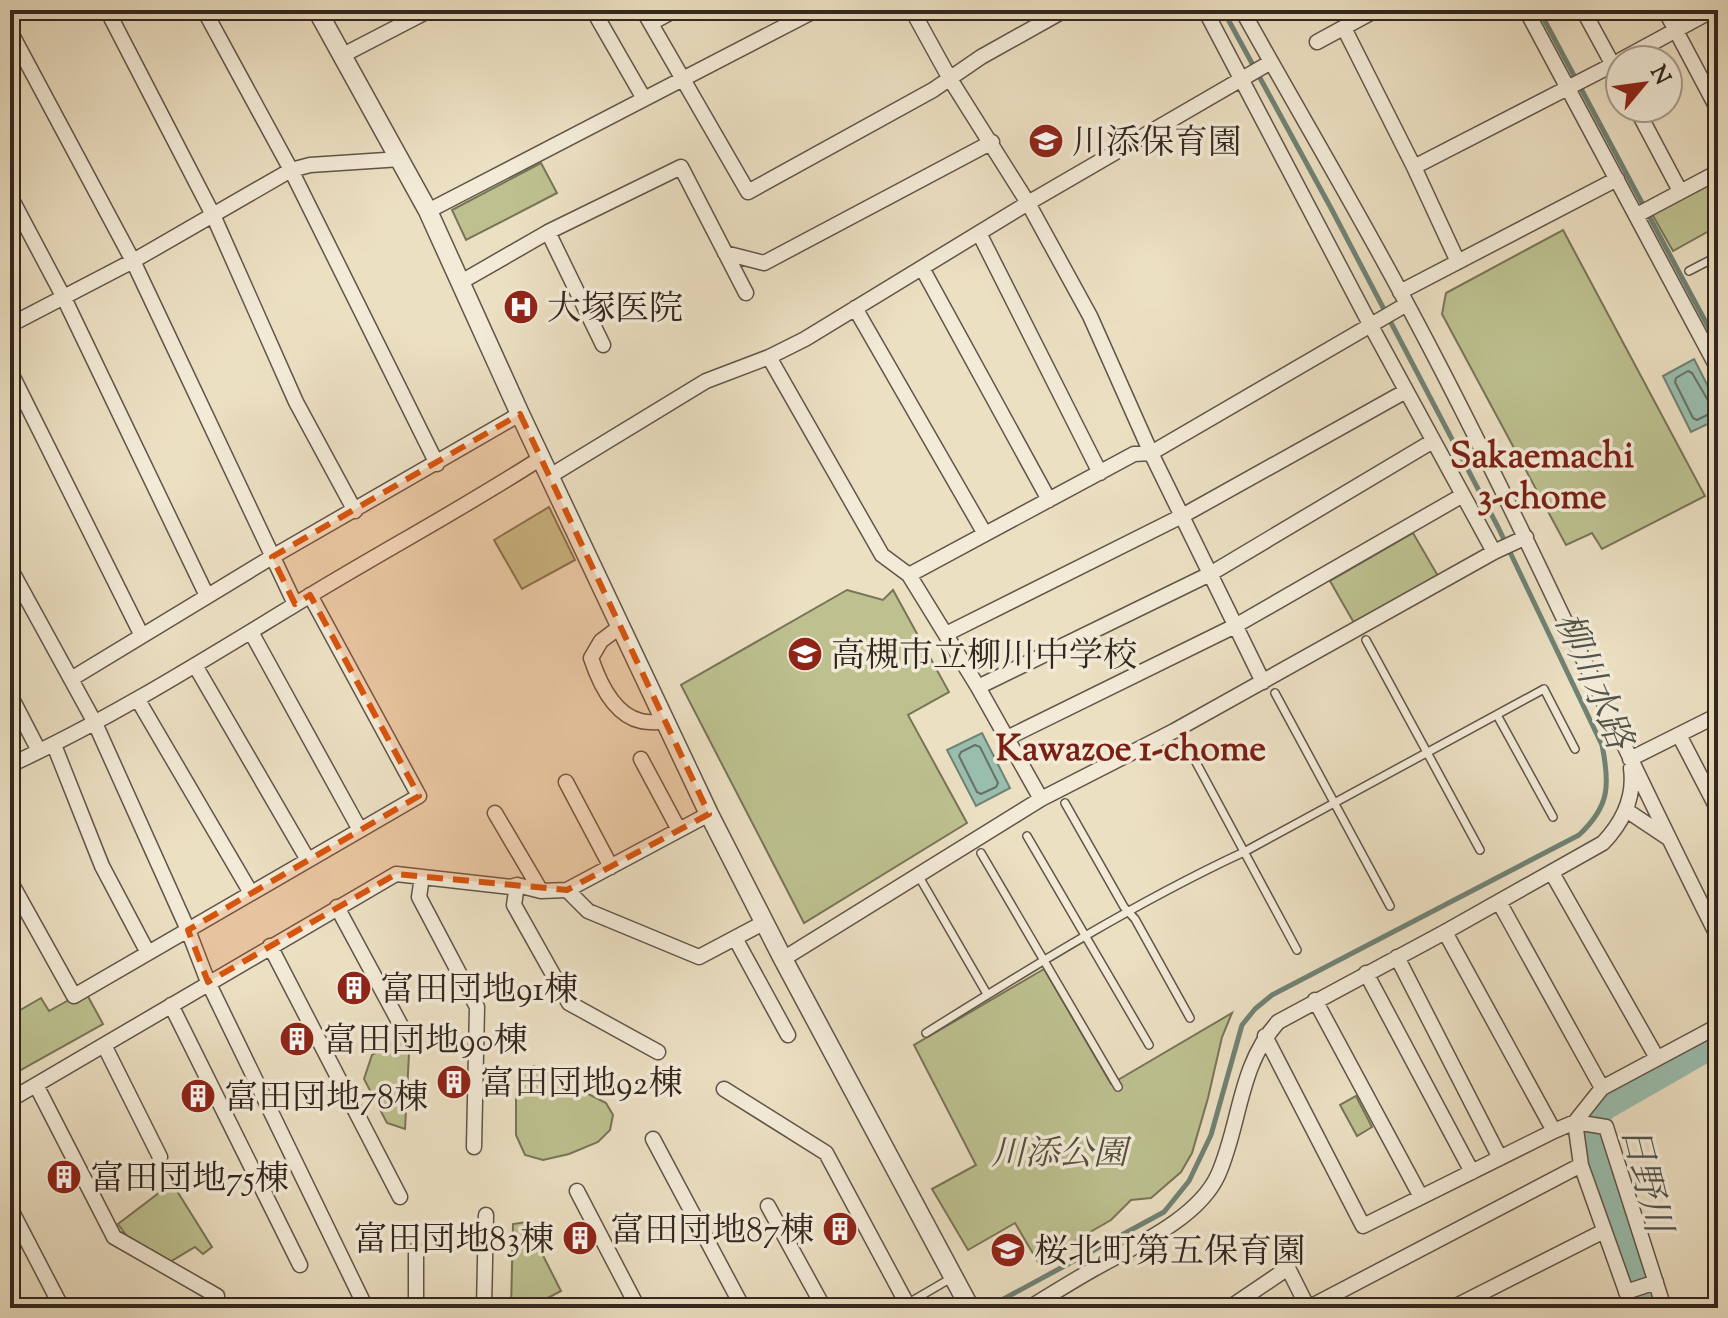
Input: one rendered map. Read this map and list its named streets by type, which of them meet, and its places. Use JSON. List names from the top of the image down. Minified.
{"districts":["Sakaemachi 3-chome","Kawazoe 1-chome"],"water":["柳川水路","日野川"],"parks":["川添公園"],"places":{"school or university":["川添保育園","高槻市立柳川中学校","桜北町第五保育園"],"hospital":["大塚医院"],"building":["富田団地91棟","富田団地90棟","富田団地92棟","富田団地78棟","富田団地75棟","富田団地87棟","富田団地83棟"]},"north":"top right"}
